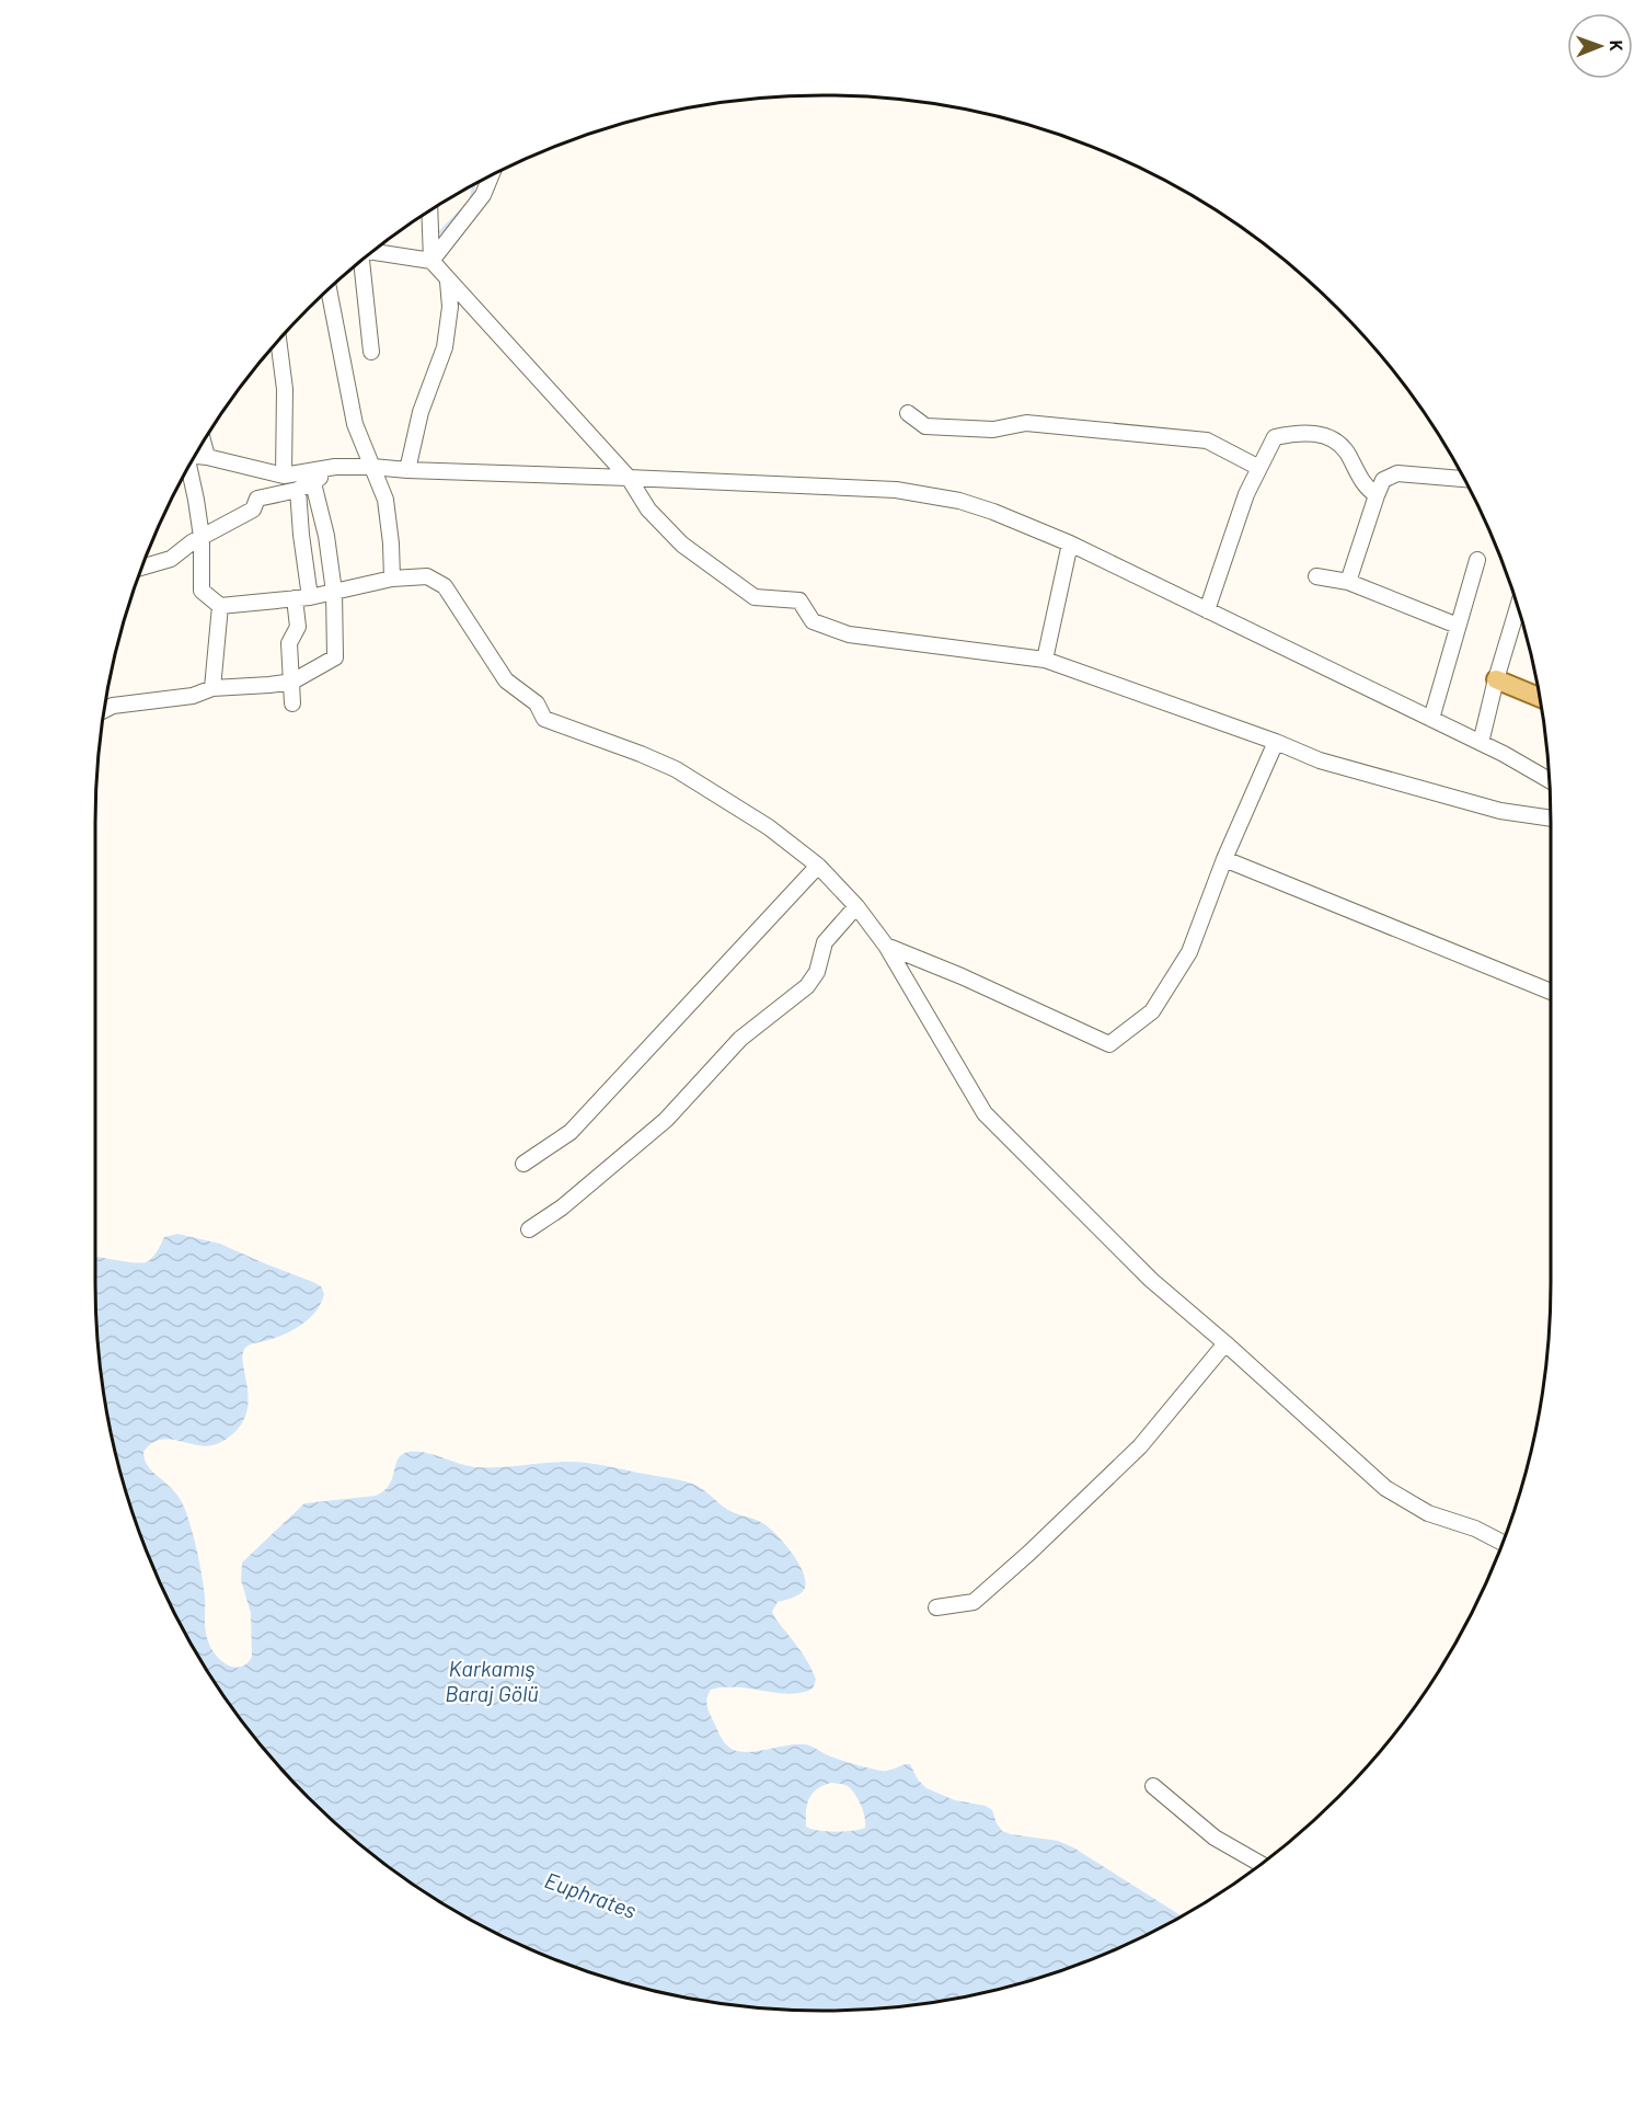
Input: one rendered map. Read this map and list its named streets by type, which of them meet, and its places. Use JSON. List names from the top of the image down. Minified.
{"water":["Karkamış Baraj Gölü","Euphrates"],"north":"right"}
